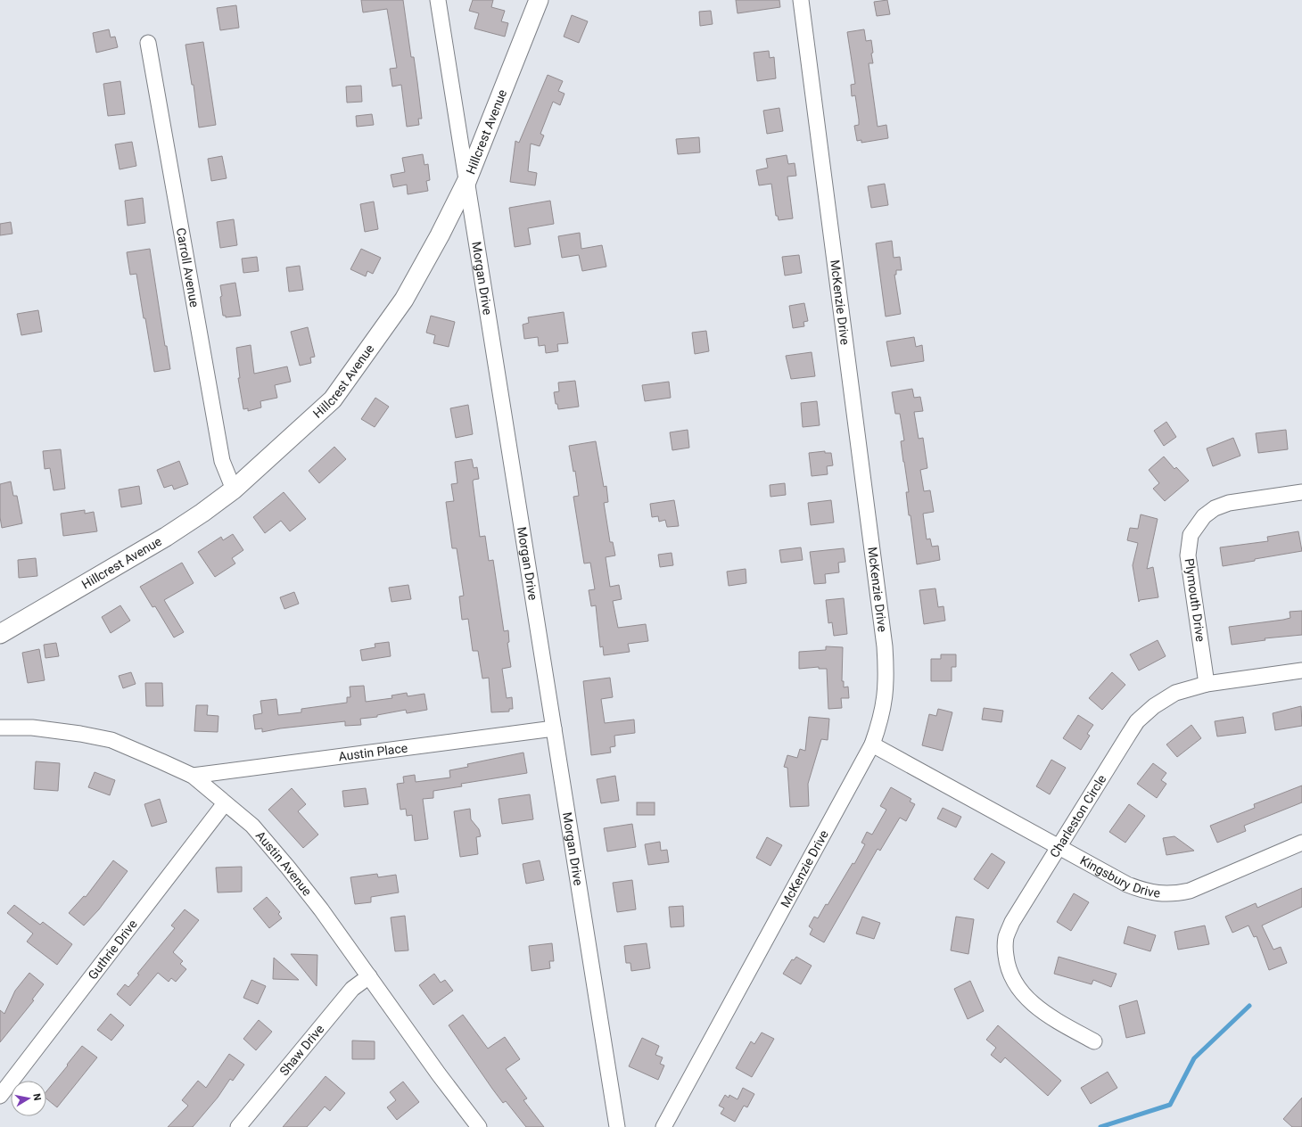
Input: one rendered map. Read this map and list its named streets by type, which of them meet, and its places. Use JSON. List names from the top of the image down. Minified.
{"streets":{"street":["Hillcrest Avenue","Carroll Avenue","Morgan Drive","McKenzie Drive","Plymouth Drive","Austin Place","Charleston Circle","Austin Avenue","Kingsbury Drive","Guthrie Drive","Shaw Drive"]},"crossings":[["Hillcrest Avenue","Carroll Avenue"],["Hillcrest Avenue","Morgan Drive"],["Morgan Drive","Austin Place"],["McKenzie Drive","Kingsbury Drive"],["Plymouth Drive","Charleston Circle"],["Austin Place","Austin Avenue"],["Charleston Circle","Kingsbury Drive"],["Austin Avenue","Guthrie Drive"],["Austin Avenue","Shaw Drive"]],"north":"right"}
